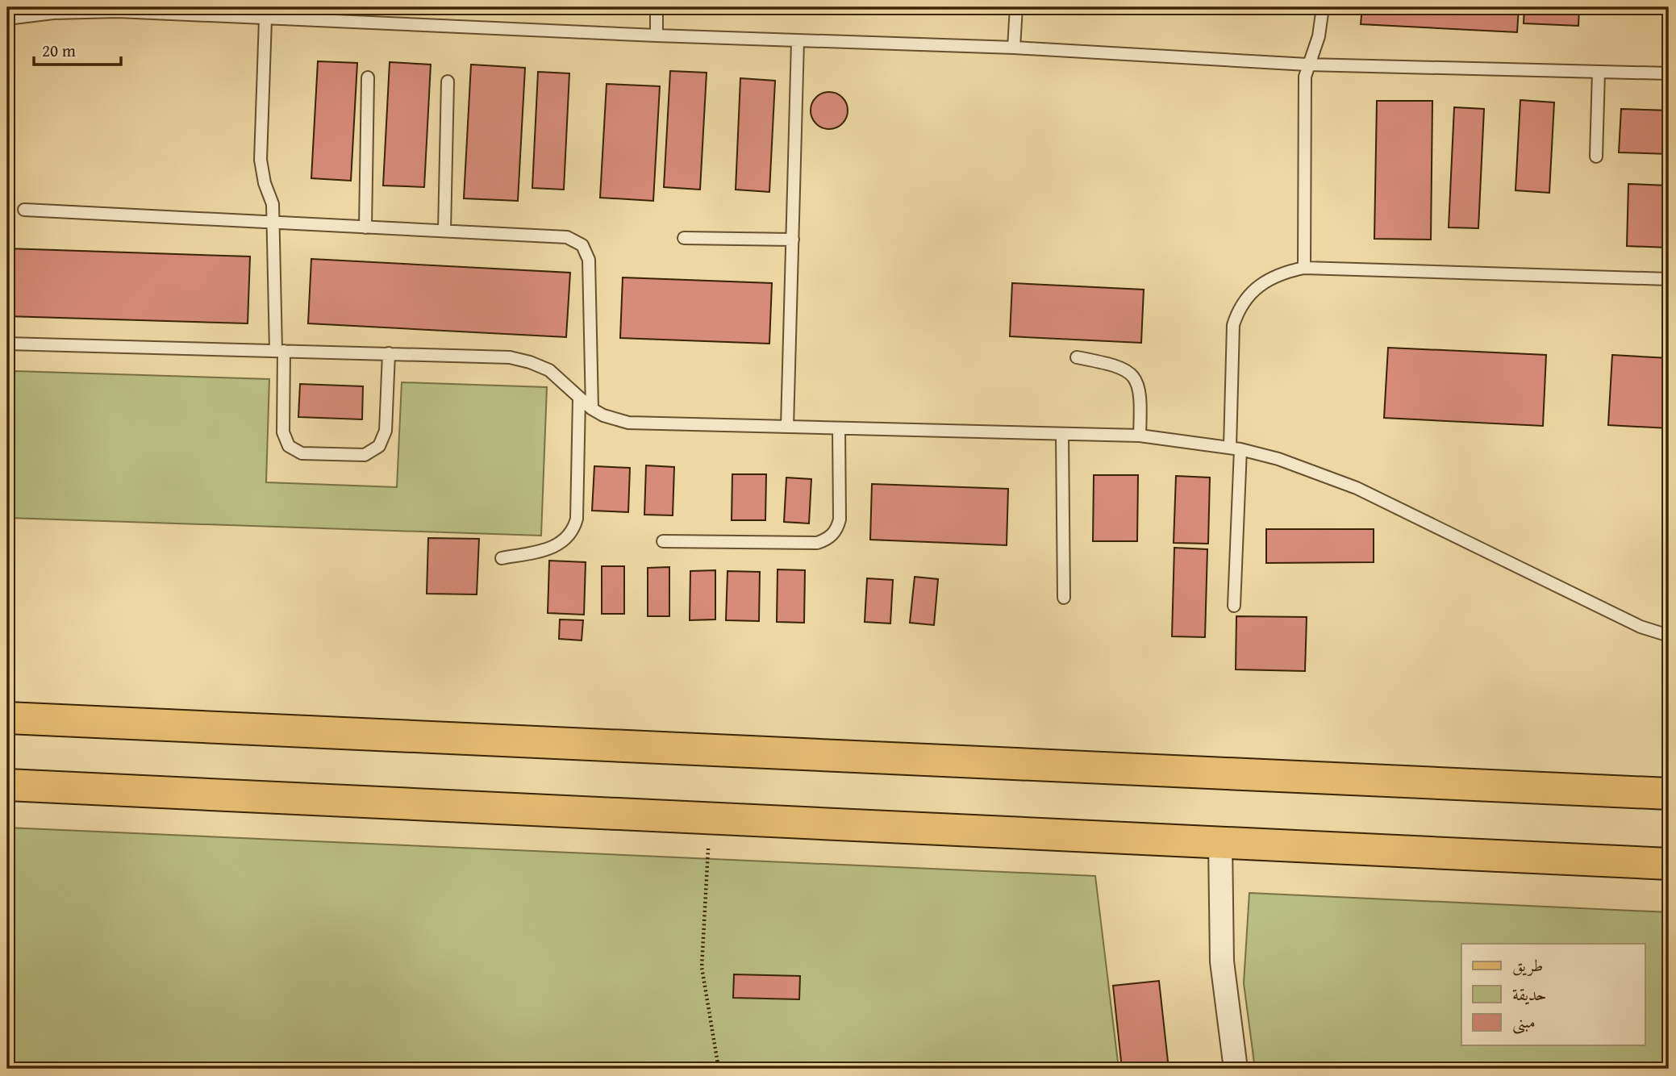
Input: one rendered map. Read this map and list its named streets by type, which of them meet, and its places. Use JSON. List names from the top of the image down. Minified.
{"legend":["طريق","حديقة","مبنى"],"scale_bar":"20 m"}
